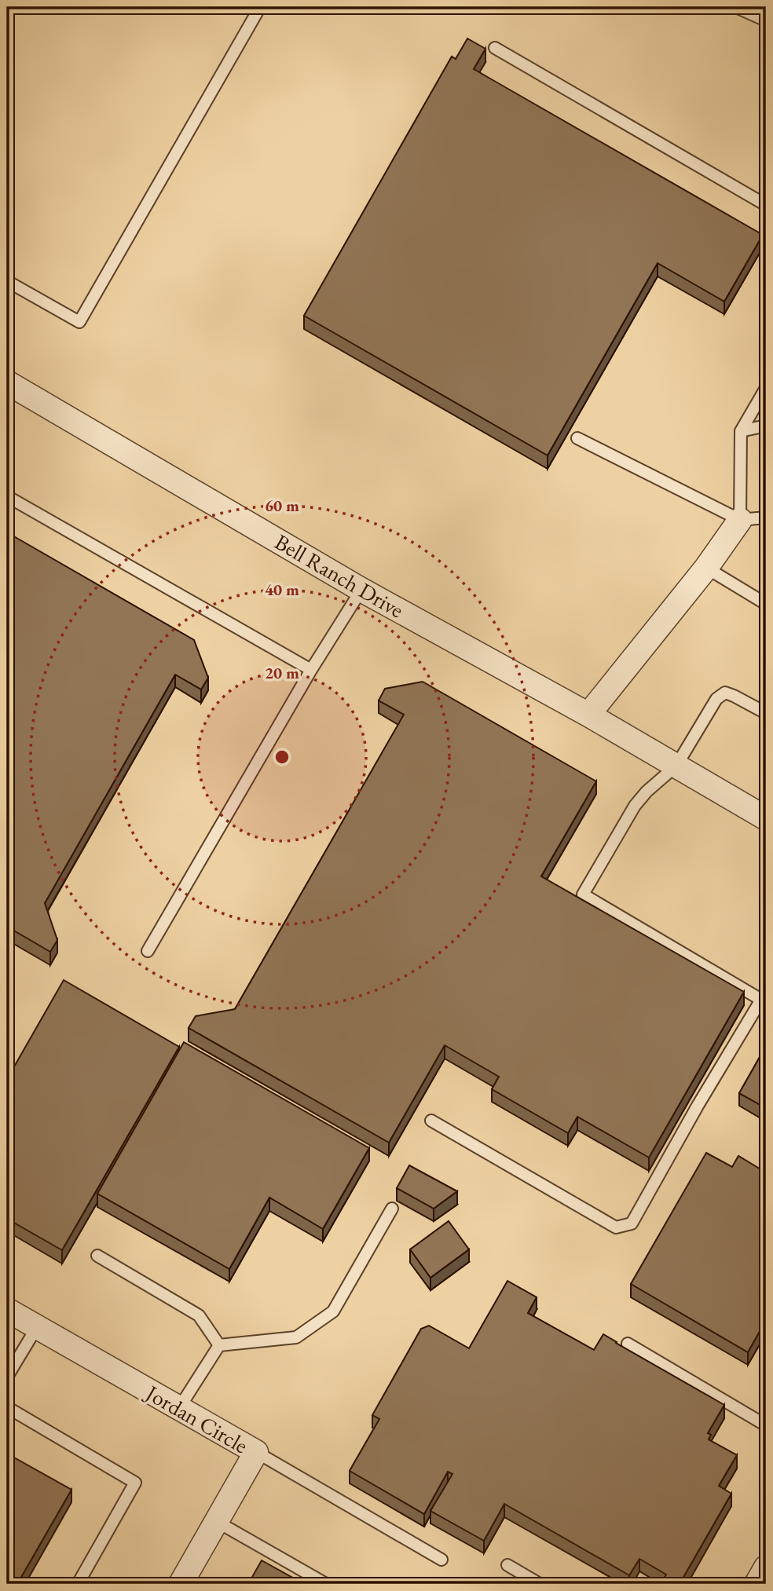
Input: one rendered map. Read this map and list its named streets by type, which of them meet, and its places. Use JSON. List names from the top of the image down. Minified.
{"streets":{"street":["Bell Ranch Drive","Jordan Circle"]},"rings":["60 m","40 m","20 m"]}
